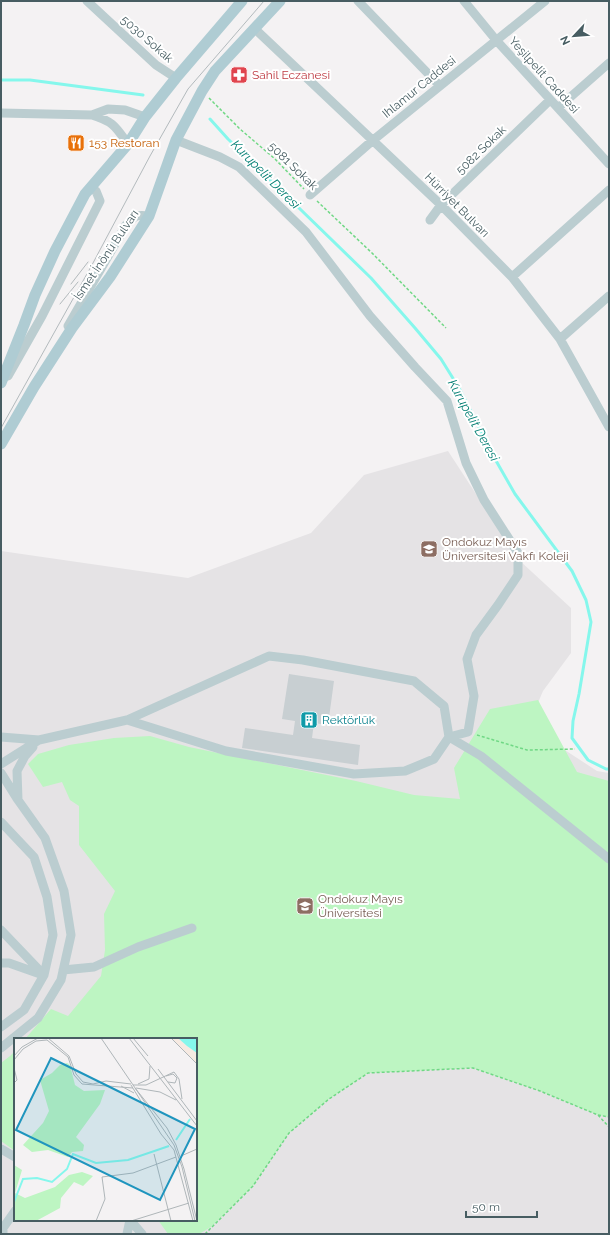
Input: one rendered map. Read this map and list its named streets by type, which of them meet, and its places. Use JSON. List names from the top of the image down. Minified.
{"streets":{"main road":["İsmet İnönü Bulvarı"],"street":["5030 Sokak","Yeşilpelit Caddesi","Ihlamur Caddesi","5082 Sokak","Hürriyet Bulvarı"],"path":["5081 Sokak"]},"crossings":[["Yeşilpelit Caddesi","Ihlamur Caddesi"],["Yeşilpelit Caddesi","5082 Sokak"],["Ihlamur Caddesi","5081 Sokak"],["Ihlamur Caddesi","Hürriyet Bulvarı"],["5082 Sokak","Hürriyet Bulvarı"],["5081 Sokak","İsmet İnönü Bulvarı"],["Hürriyet Bulvarı","İsmet İnönü Bulvarı"]],"water":["Kurupelit Deresi"],"places":{"pharmacy":["Sahil Eczanesi"],"restaurant":["153 Restoran"],"school or university":["Ondokuz Mayıs Üniversitesi Vakfı Koleji","Ondokuz Mayıs Üniversitesi"],"building":["Rektörlük"]},"scale_bar":"50 m","north":"bottom left"}
